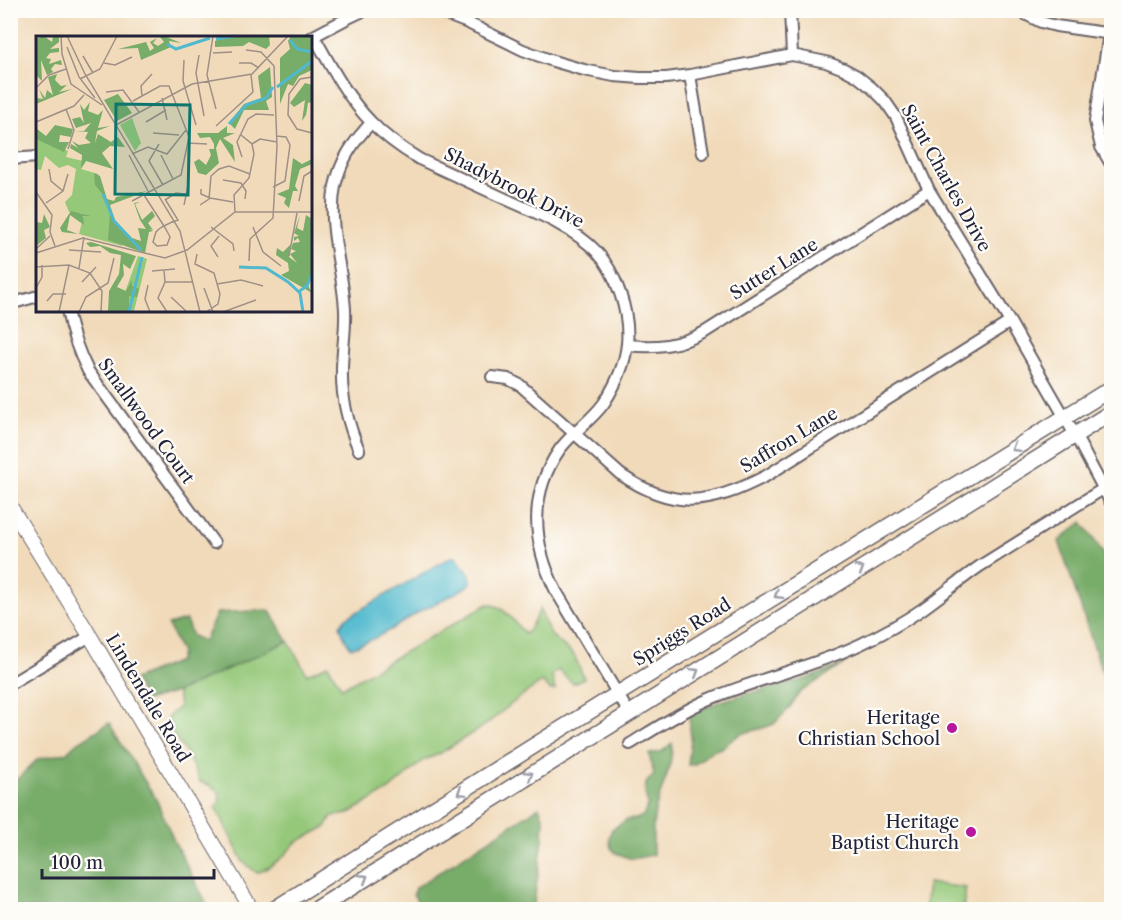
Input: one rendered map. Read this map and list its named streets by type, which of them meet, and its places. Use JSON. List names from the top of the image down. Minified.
{"streets":{"main road":["Spriggs Road"],"street":["Saint Charles Drive","Shadybrook Drive","Sutter Lane","Smallwood Court","Saffron Lane","Lindendale Road"]},"crossings":[["Saint Charles Drive","Sutter Lane"],["Saint Charles Drive","Saffron Lane"],["Saint Charles Drive","Spriggs Road"],["Shadybrook Drive","Sutter Lane"],["Shadybrook Drive","Saffron Lane"],["Shadybrook Drive","Spriggs Road"]],"places":["Heritage Christian School","Heritage Baptist Church"],"scale_bar":"100 m"}
